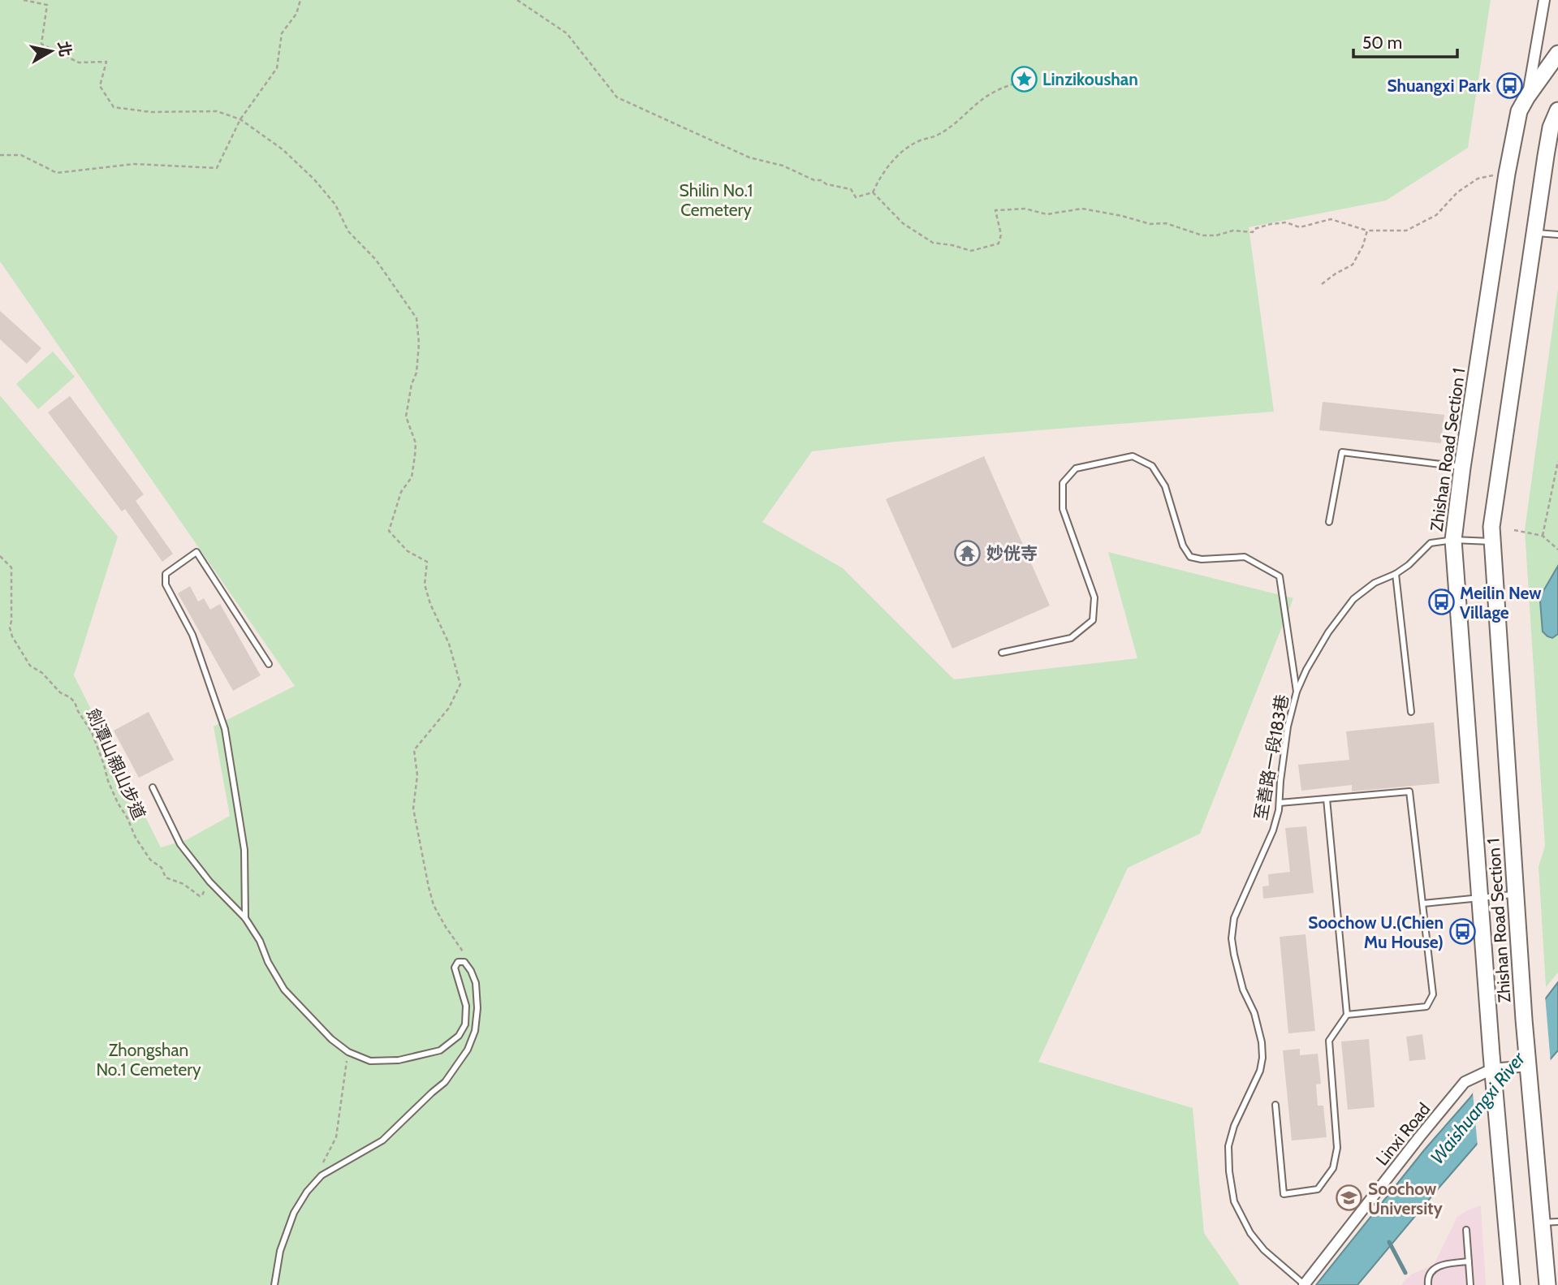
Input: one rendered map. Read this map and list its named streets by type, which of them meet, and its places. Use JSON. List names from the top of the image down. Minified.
{"streets":{"main road":["Zhishan Road Section 1"],"street":["Linxi Road"],"lane":["至善路一段183巷"],"path":["劍潭山親山步道"]},"crossings":[["Zhishan Road Section 1","至善路一段183巷"],["Zhishan Road Section 1","Linxi Road"],["至善路一段183巷","Linxi Road"]],"water":["Waishuangxi River"],"parks":["Shilin No.1 Cemetery","Zhongshan No.1 Cemetery"],"places":{"place":["Linzikoushan"],"bus stop":["Shuangxi Park","Meilin New Village","Soochow U.(Chien Mu House)"],"temple":["妙侊寺"],"school or university":["Soochow University"]},"scale_bar":"50 m","north":"right"}
